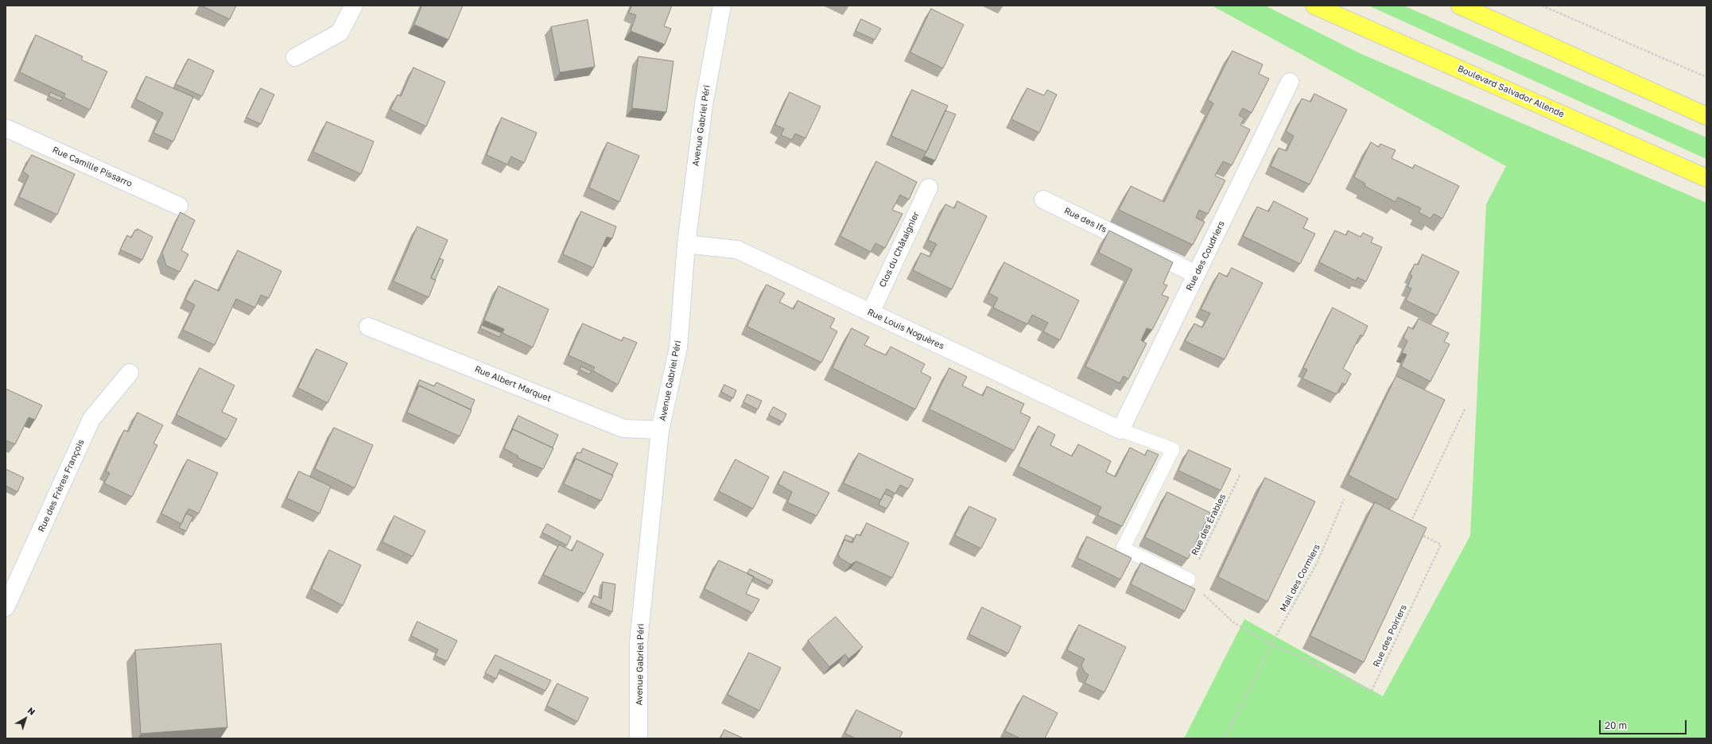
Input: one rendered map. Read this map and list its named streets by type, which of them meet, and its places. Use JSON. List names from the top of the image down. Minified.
{"streets":{"main road":["Boulevard Salvador Allende"],"street":["Avenue Gabriel Péri","Rue Camille Pissarro","Rue des Ifs","Clos du Châtaignier","Rue des Coudriers","Rue Louis Noguères","Rue Albert Marquet","Rue des Frères François"],"path":["Rue des Érables","Mail des Cormiers","Rue des Poiriers"]},"crossings":[["Avenue Gabriel Péri","Rue Louis Noguères"],["Avenue Gabriel Péri","Rue Albert Marquet"],["Rue des Ifs","Rue des Coudriers"],["Clos du Châtaignier","Rue Louis Noguères"],["Rue des Coudriers","Rue Louis Noguères"],["Rue des Érables","Rue des Poiriers"],["Mail des Cormiers","Rue des Poiriers"]],"scale_bar":"20 m","north":"top right"}
